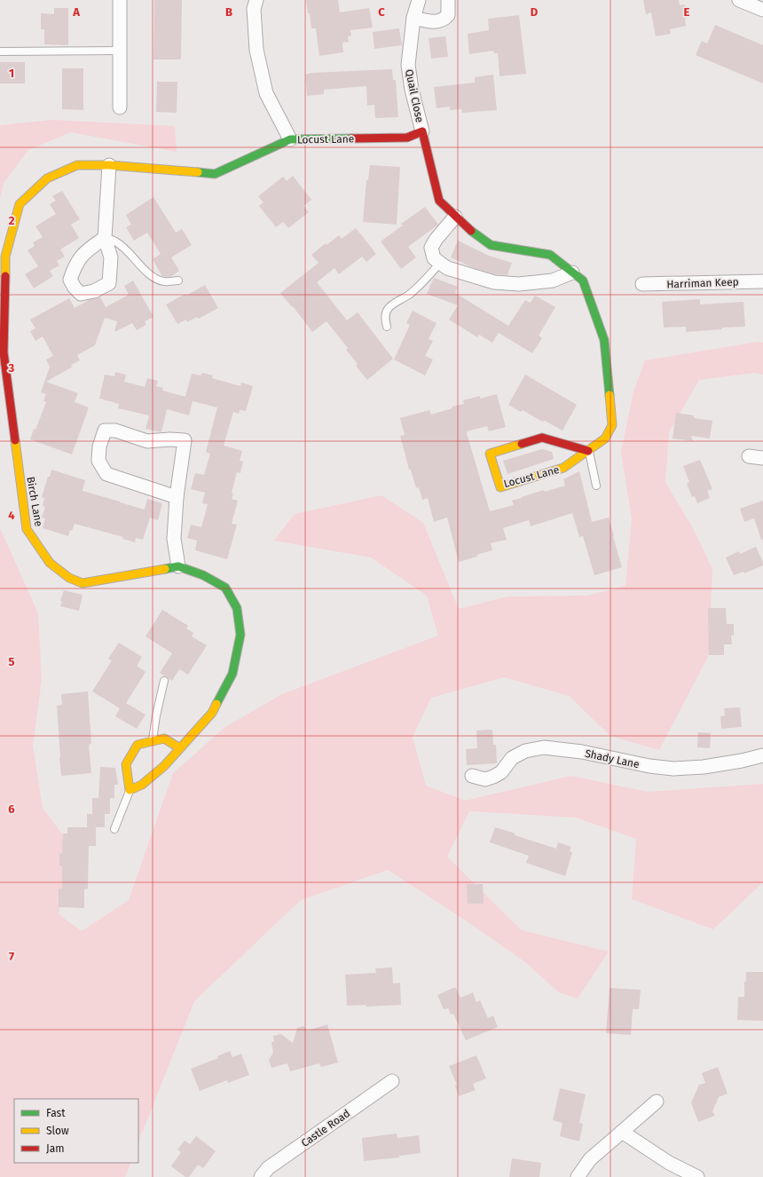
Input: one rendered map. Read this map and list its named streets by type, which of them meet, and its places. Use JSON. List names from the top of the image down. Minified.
{"streets":{"street":["Quail Close","Locust Lane","Harriman Keep","Birch Lane","Shady Lane","Castle Road"]},"crossings":[["Quail Close","Locust Lane"],["Locust Lane","Birch Lane"]],"legend":["Fast","Slow","Jam"],"grid":{"columns":["A","B","C","D","E"],"rows":["1","2","3","4","5","6","7"]}}
